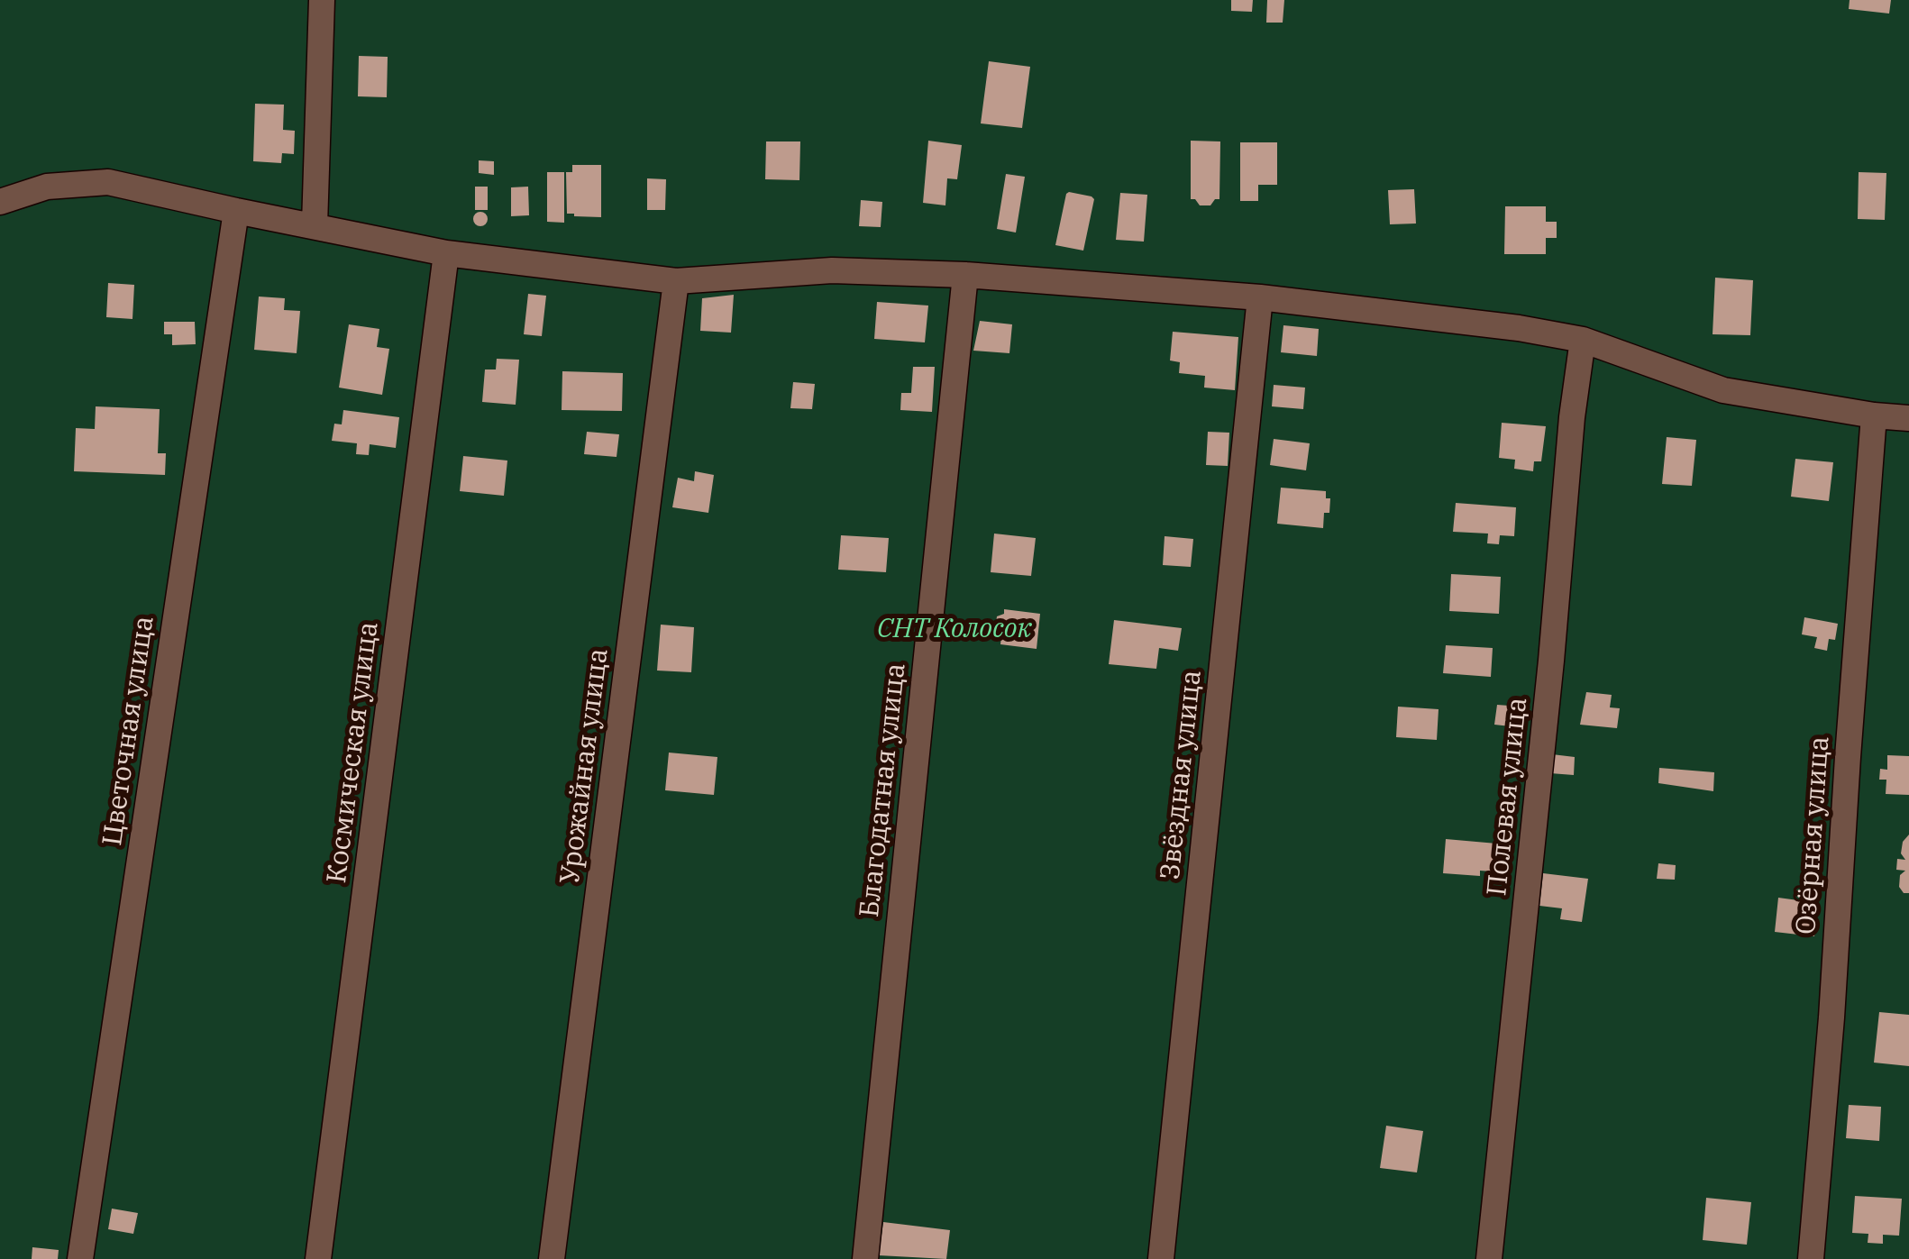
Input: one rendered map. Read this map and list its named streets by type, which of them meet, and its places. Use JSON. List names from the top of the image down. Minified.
{"streets":{"street":["Цветочная улица","Космическая улица","Урожайная улица","Звёздная улица","Благодатная улица","Полевая улица","Озёрная улица"]},"parks":["СНТ Колосок"]}
